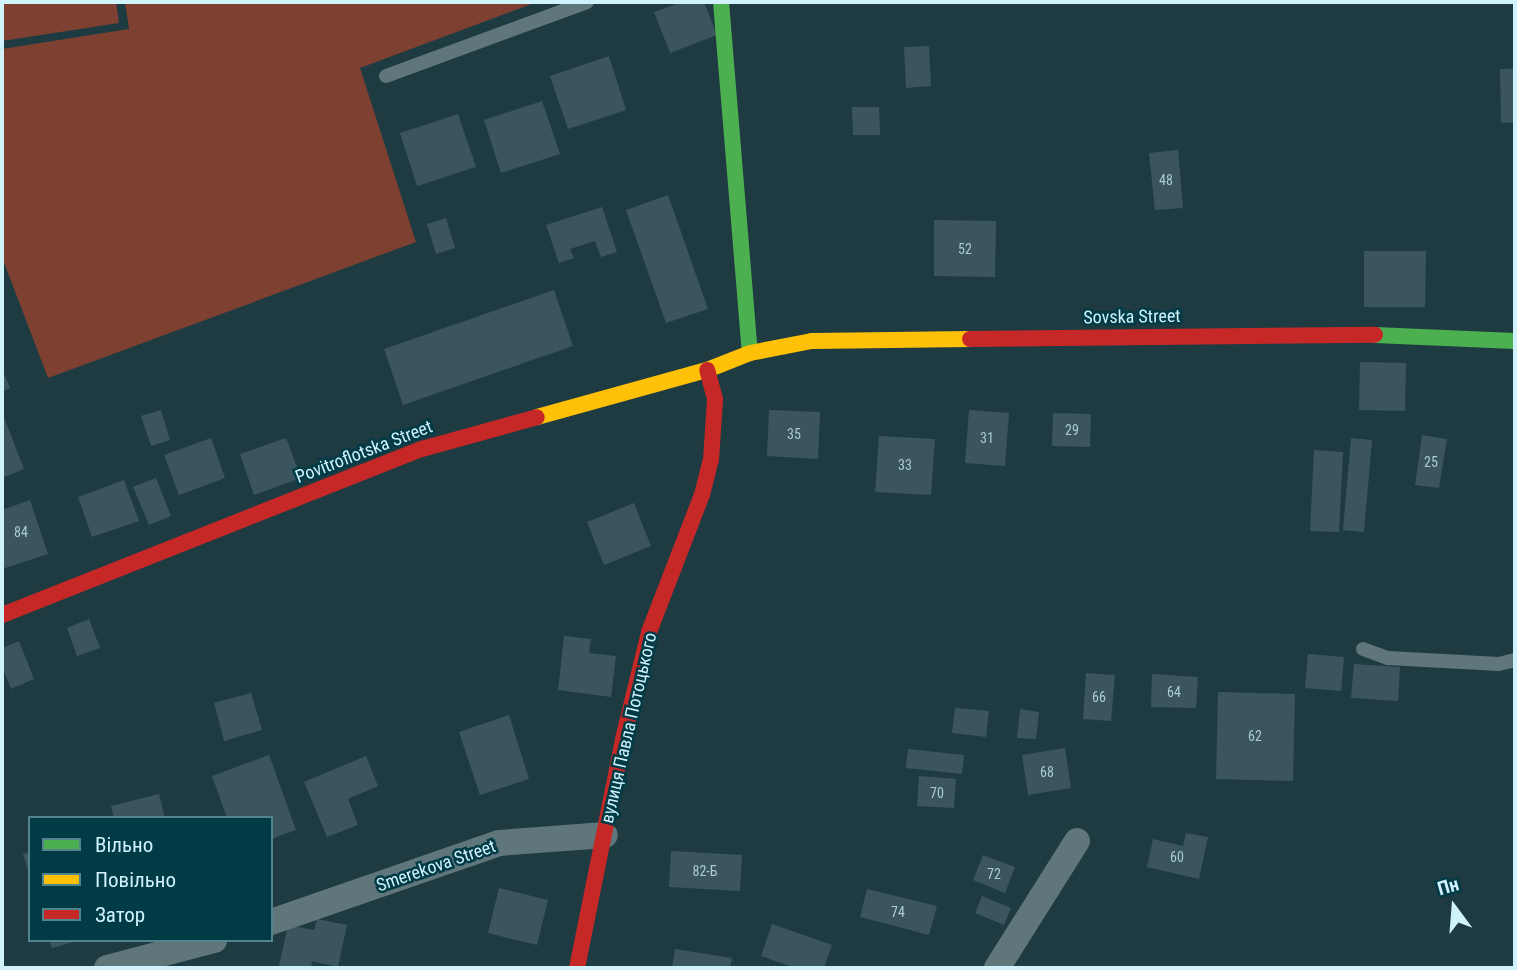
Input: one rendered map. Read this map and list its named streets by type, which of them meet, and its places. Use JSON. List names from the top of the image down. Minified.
{"streets":{"street":["Sovska Street","Povitroflotska Street","вулиця Павла Потоцького","Smerekova Street"]},"crossings":[["Sovska Street","Povitroflotska Street"],["Povitroflotska Street","вулиця Павла Потоцького"],["вулиця Павла Потоцького","Smerekova Street"]],"house_numbers":["48","52","29","35","31","25","33","84","64","66","62","68","70","60","82-Б","72","74"],"legend":["Вільно","Повільно","Затор"],"north":"top"}
